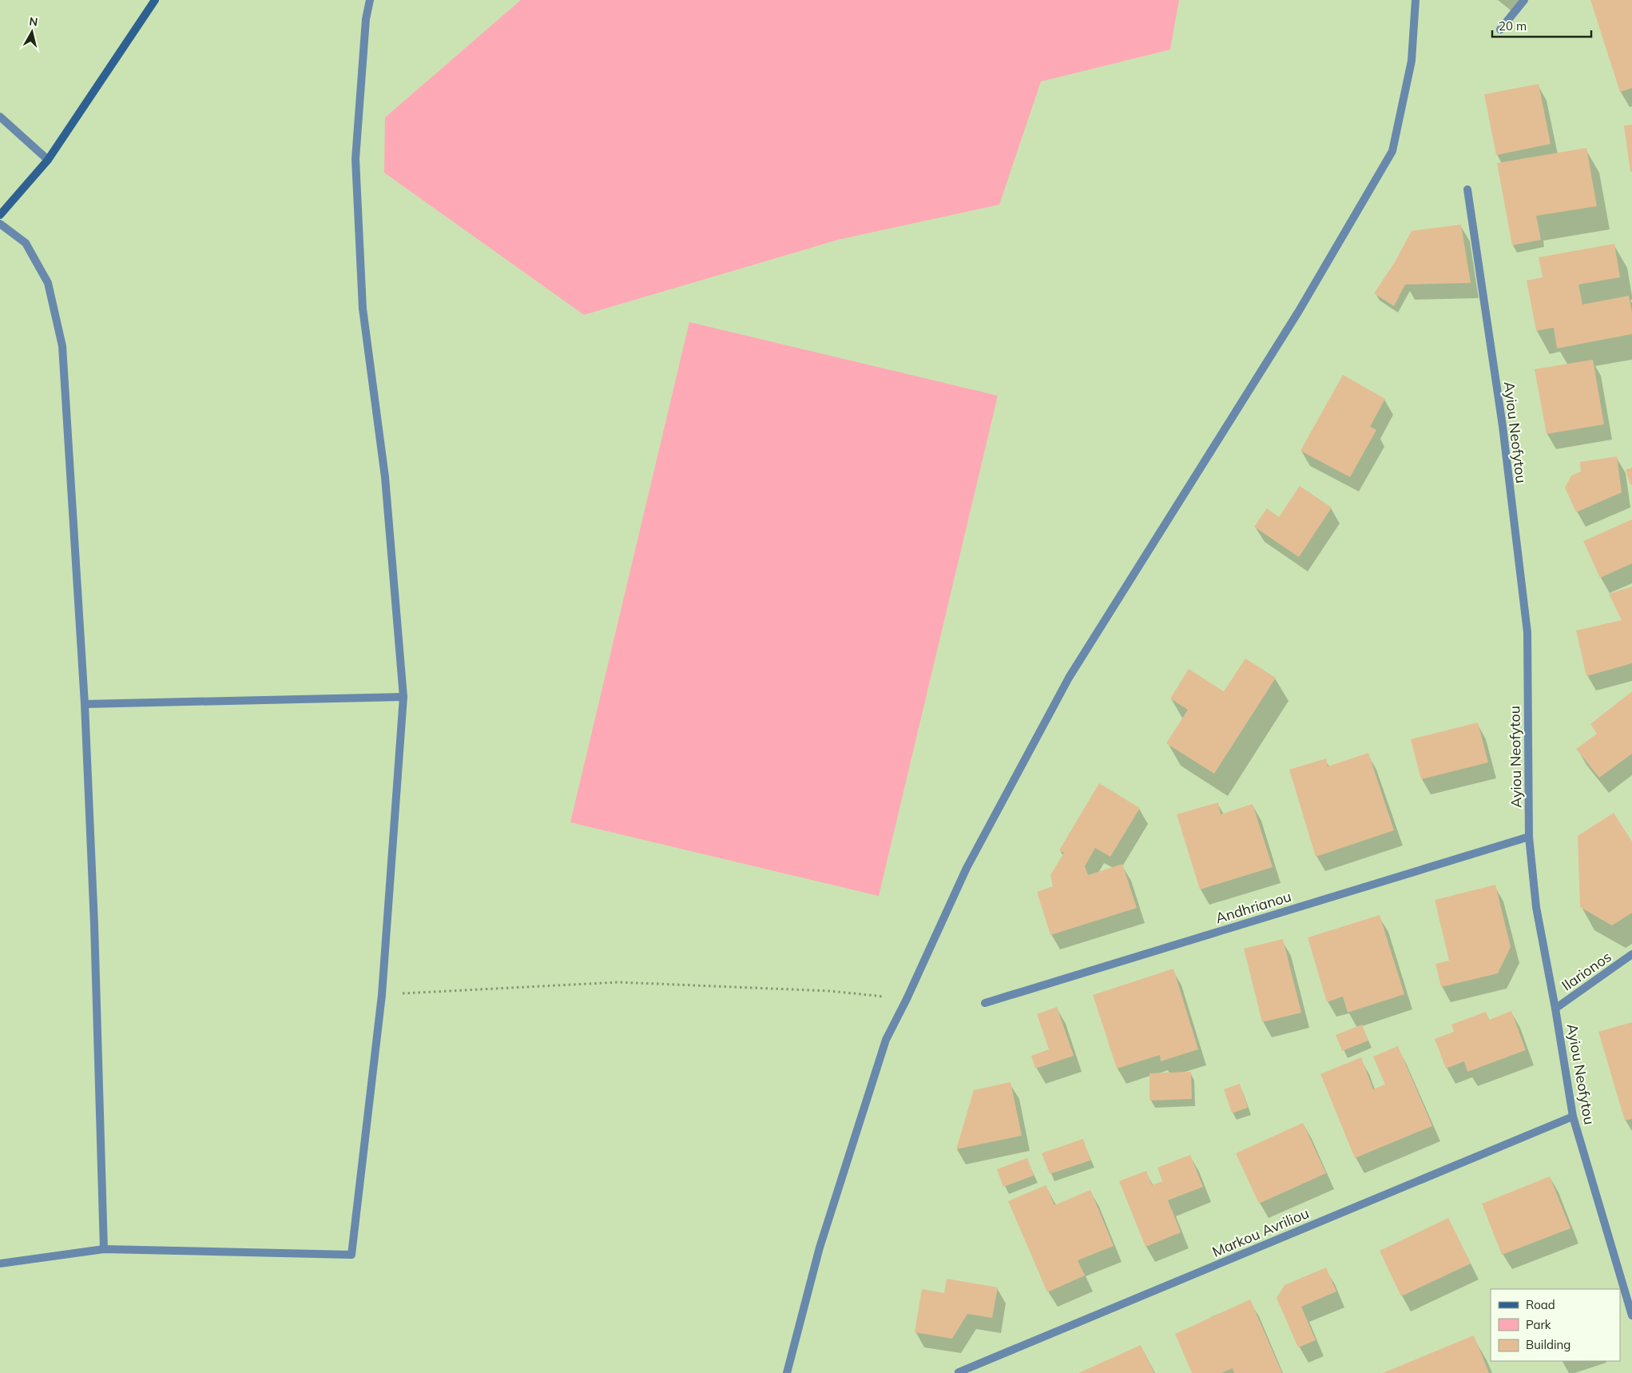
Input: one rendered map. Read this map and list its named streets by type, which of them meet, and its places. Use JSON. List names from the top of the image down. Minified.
{"streets":{"street":["Ayiou Neofytou","Andhrianou","Ilarionos","Markou Avriliou"]},"crossings":[["Ayiou Neofytou","Andhrianou"],["Ayiou Neofytou","Ilarionos"],["Ayiou Neofytou","Markou Avriliou"]],"legend":["Road","Park","Building"],"scale_bar":"20 m","north":"top"}
